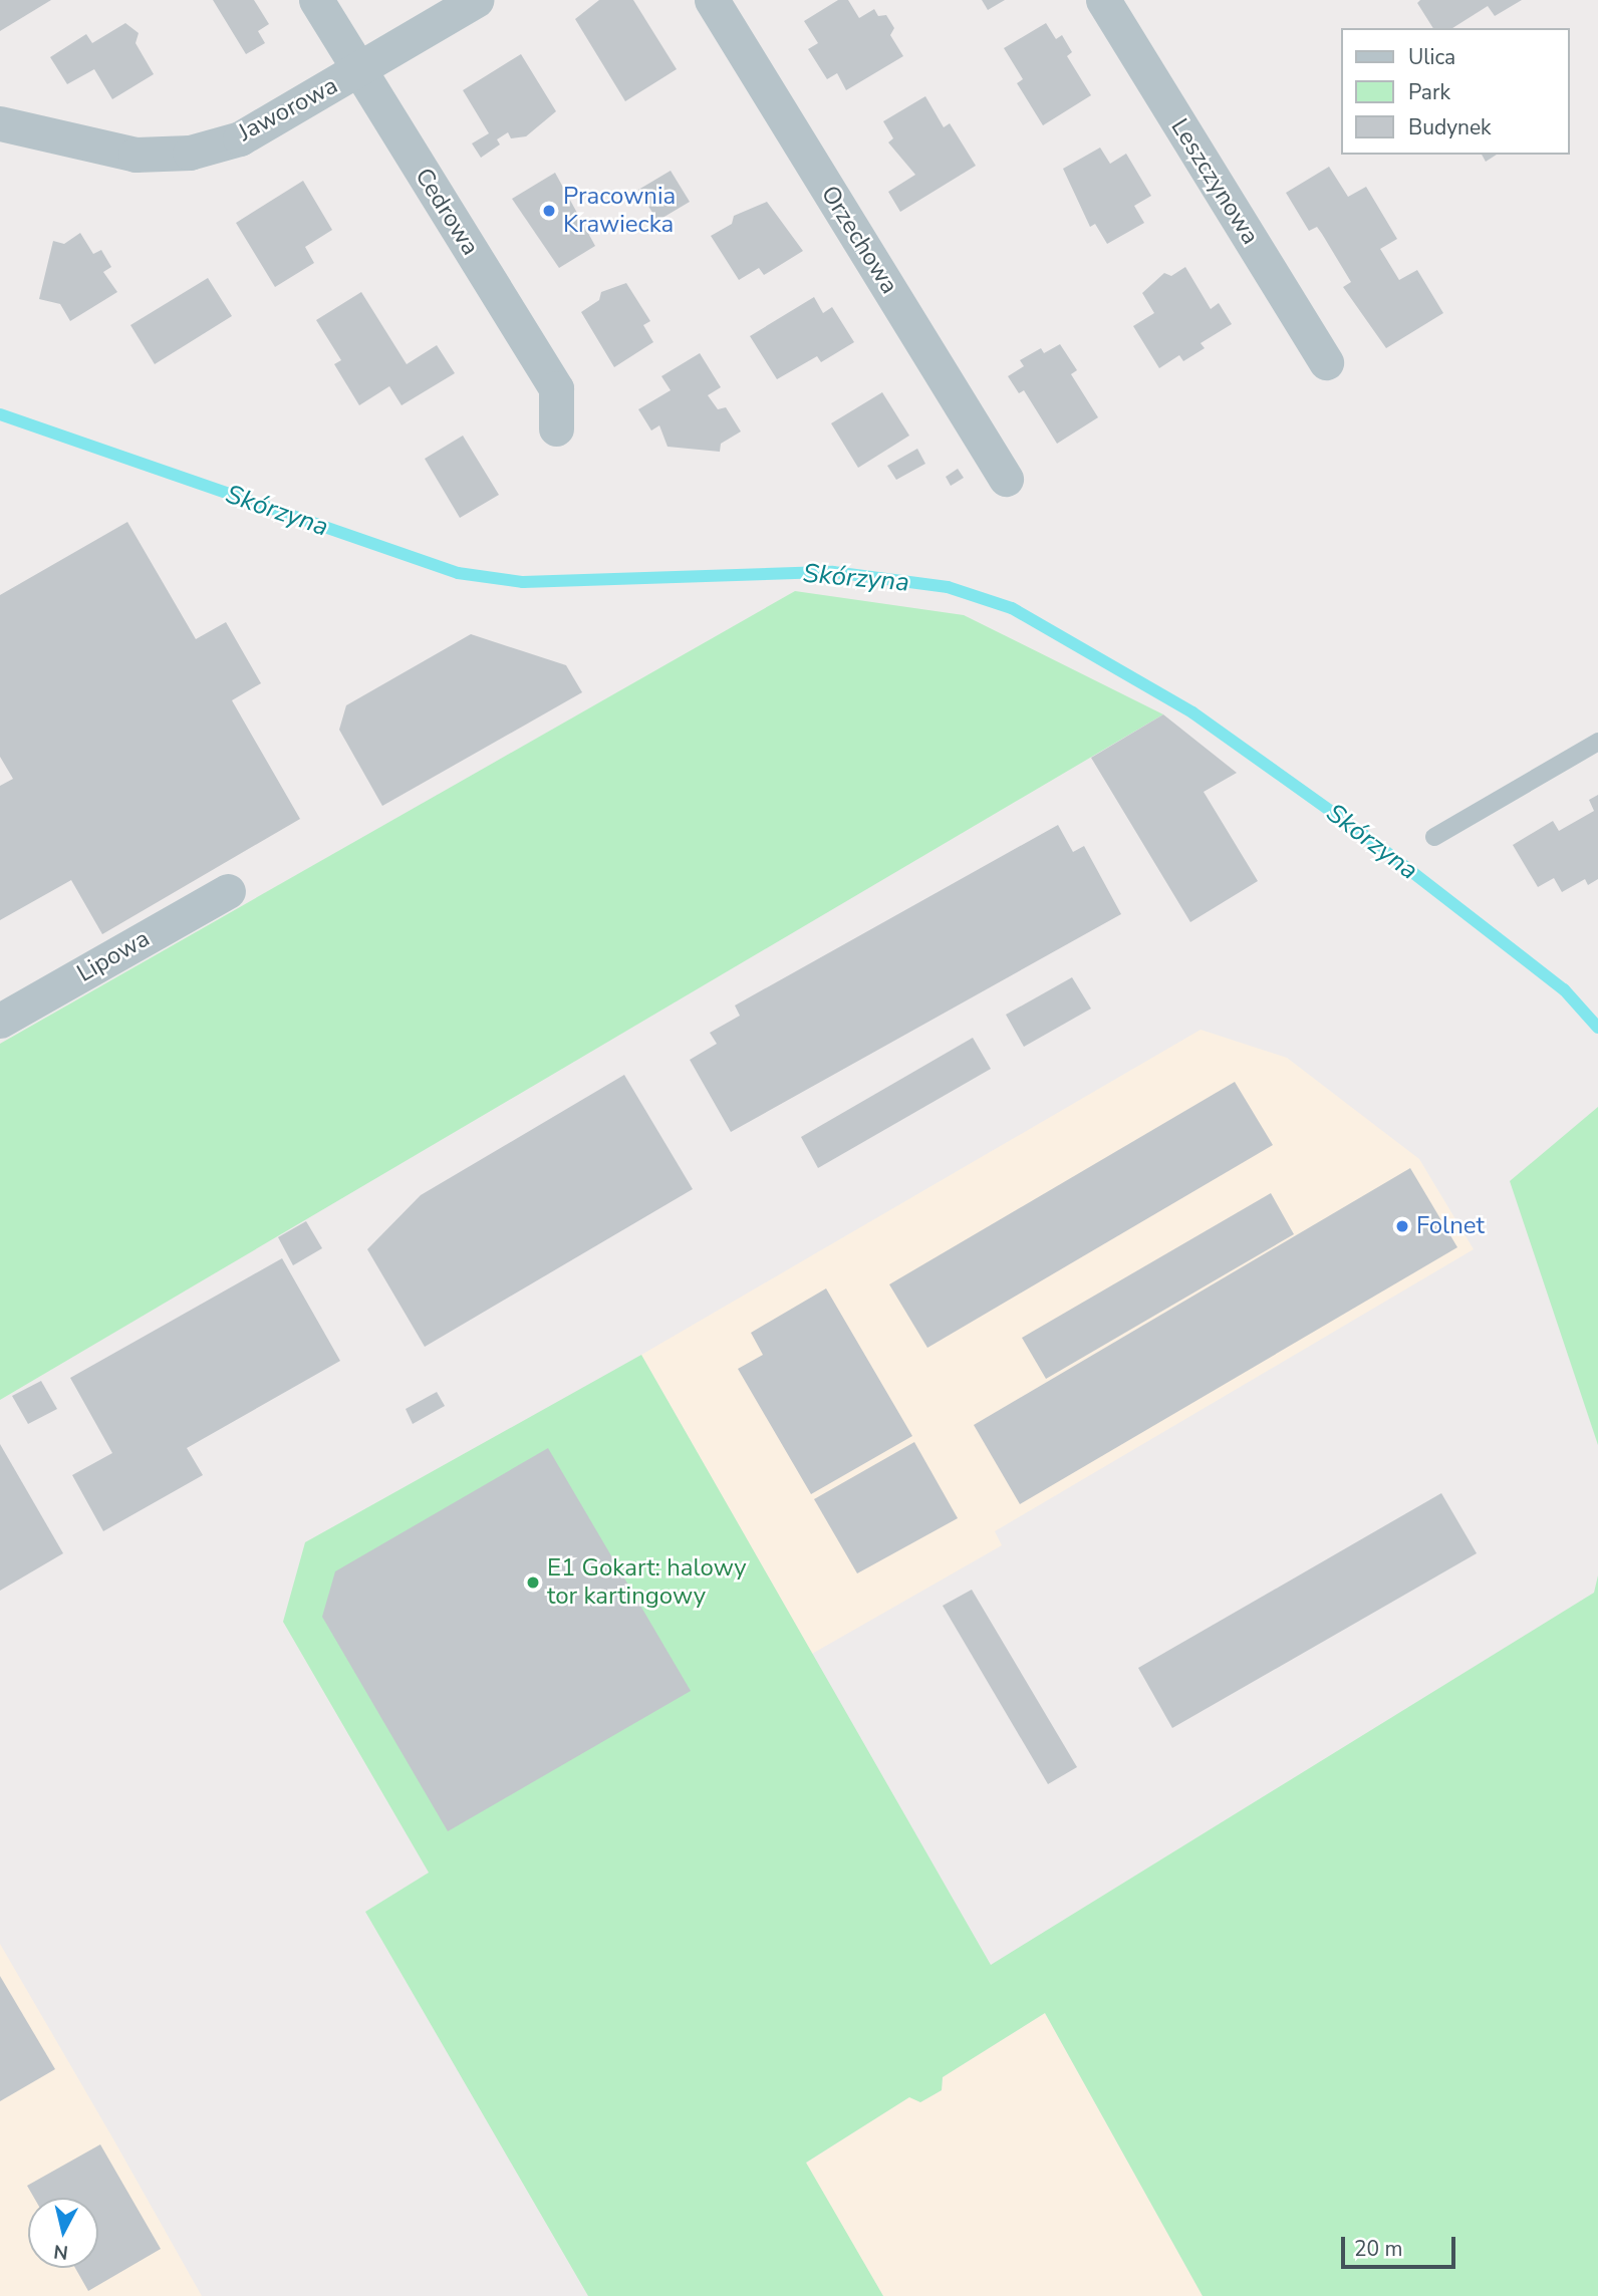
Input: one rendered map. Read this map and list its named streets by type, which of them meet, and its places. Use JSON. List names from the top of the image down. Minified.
{"streets":{"street":["Jaworowa","Leszczynowa","Cedrowa","Orzechowa","Lipowa"]},"crossings":[["Jaworowa","Cedrowa"]],"water":["Skórzyna"],"places":["Pracownia Krawiecka","Folnet","E1 Gokart: halowy tor kartingowy"],"legend":["Ulica","Park","Budynek"],"scale_bar":"20 m","north":"bottom"}
